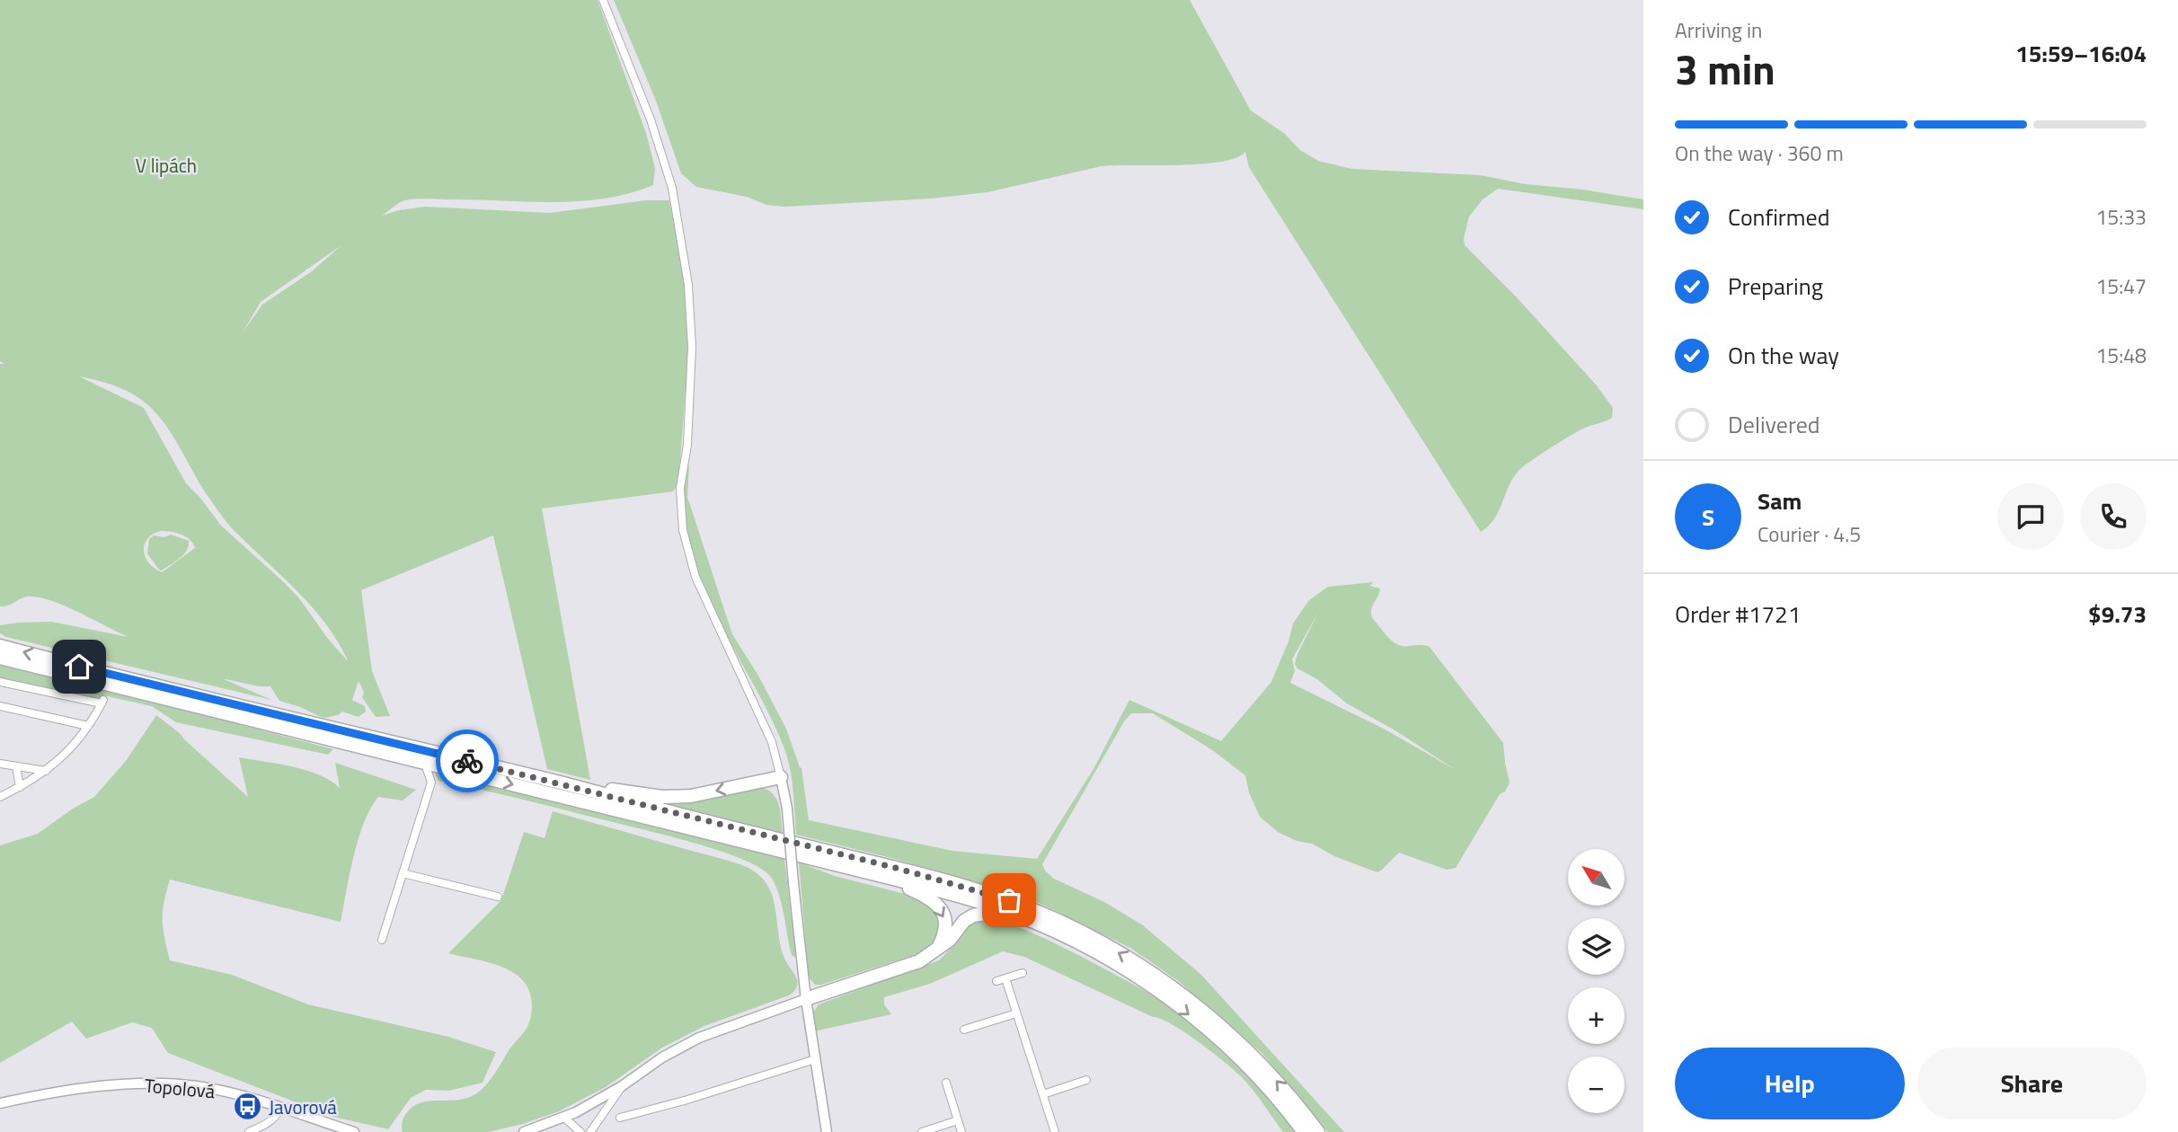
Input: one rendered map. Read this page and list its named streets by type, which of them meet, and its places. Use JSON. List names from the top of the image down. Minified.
{"streets":{"street":["Topolová"]},"parks":["V lipách"],"places":{"bus stop":["Javorová"]},"north":"top left","page":{"heading":["3 min","Arriving in","15:59–16:04"],"panel":["Sam","Courier · 4.5","Order #1721","$9.73"],"bar":"On the way · 360 m","list":[["Confirmed","15:33"],["Preparing","15:47"],["On the way","15:48"],"Delivered"],"round":"S","map_buttons":["+","−"],"buttons":["Help","Share"]}}
